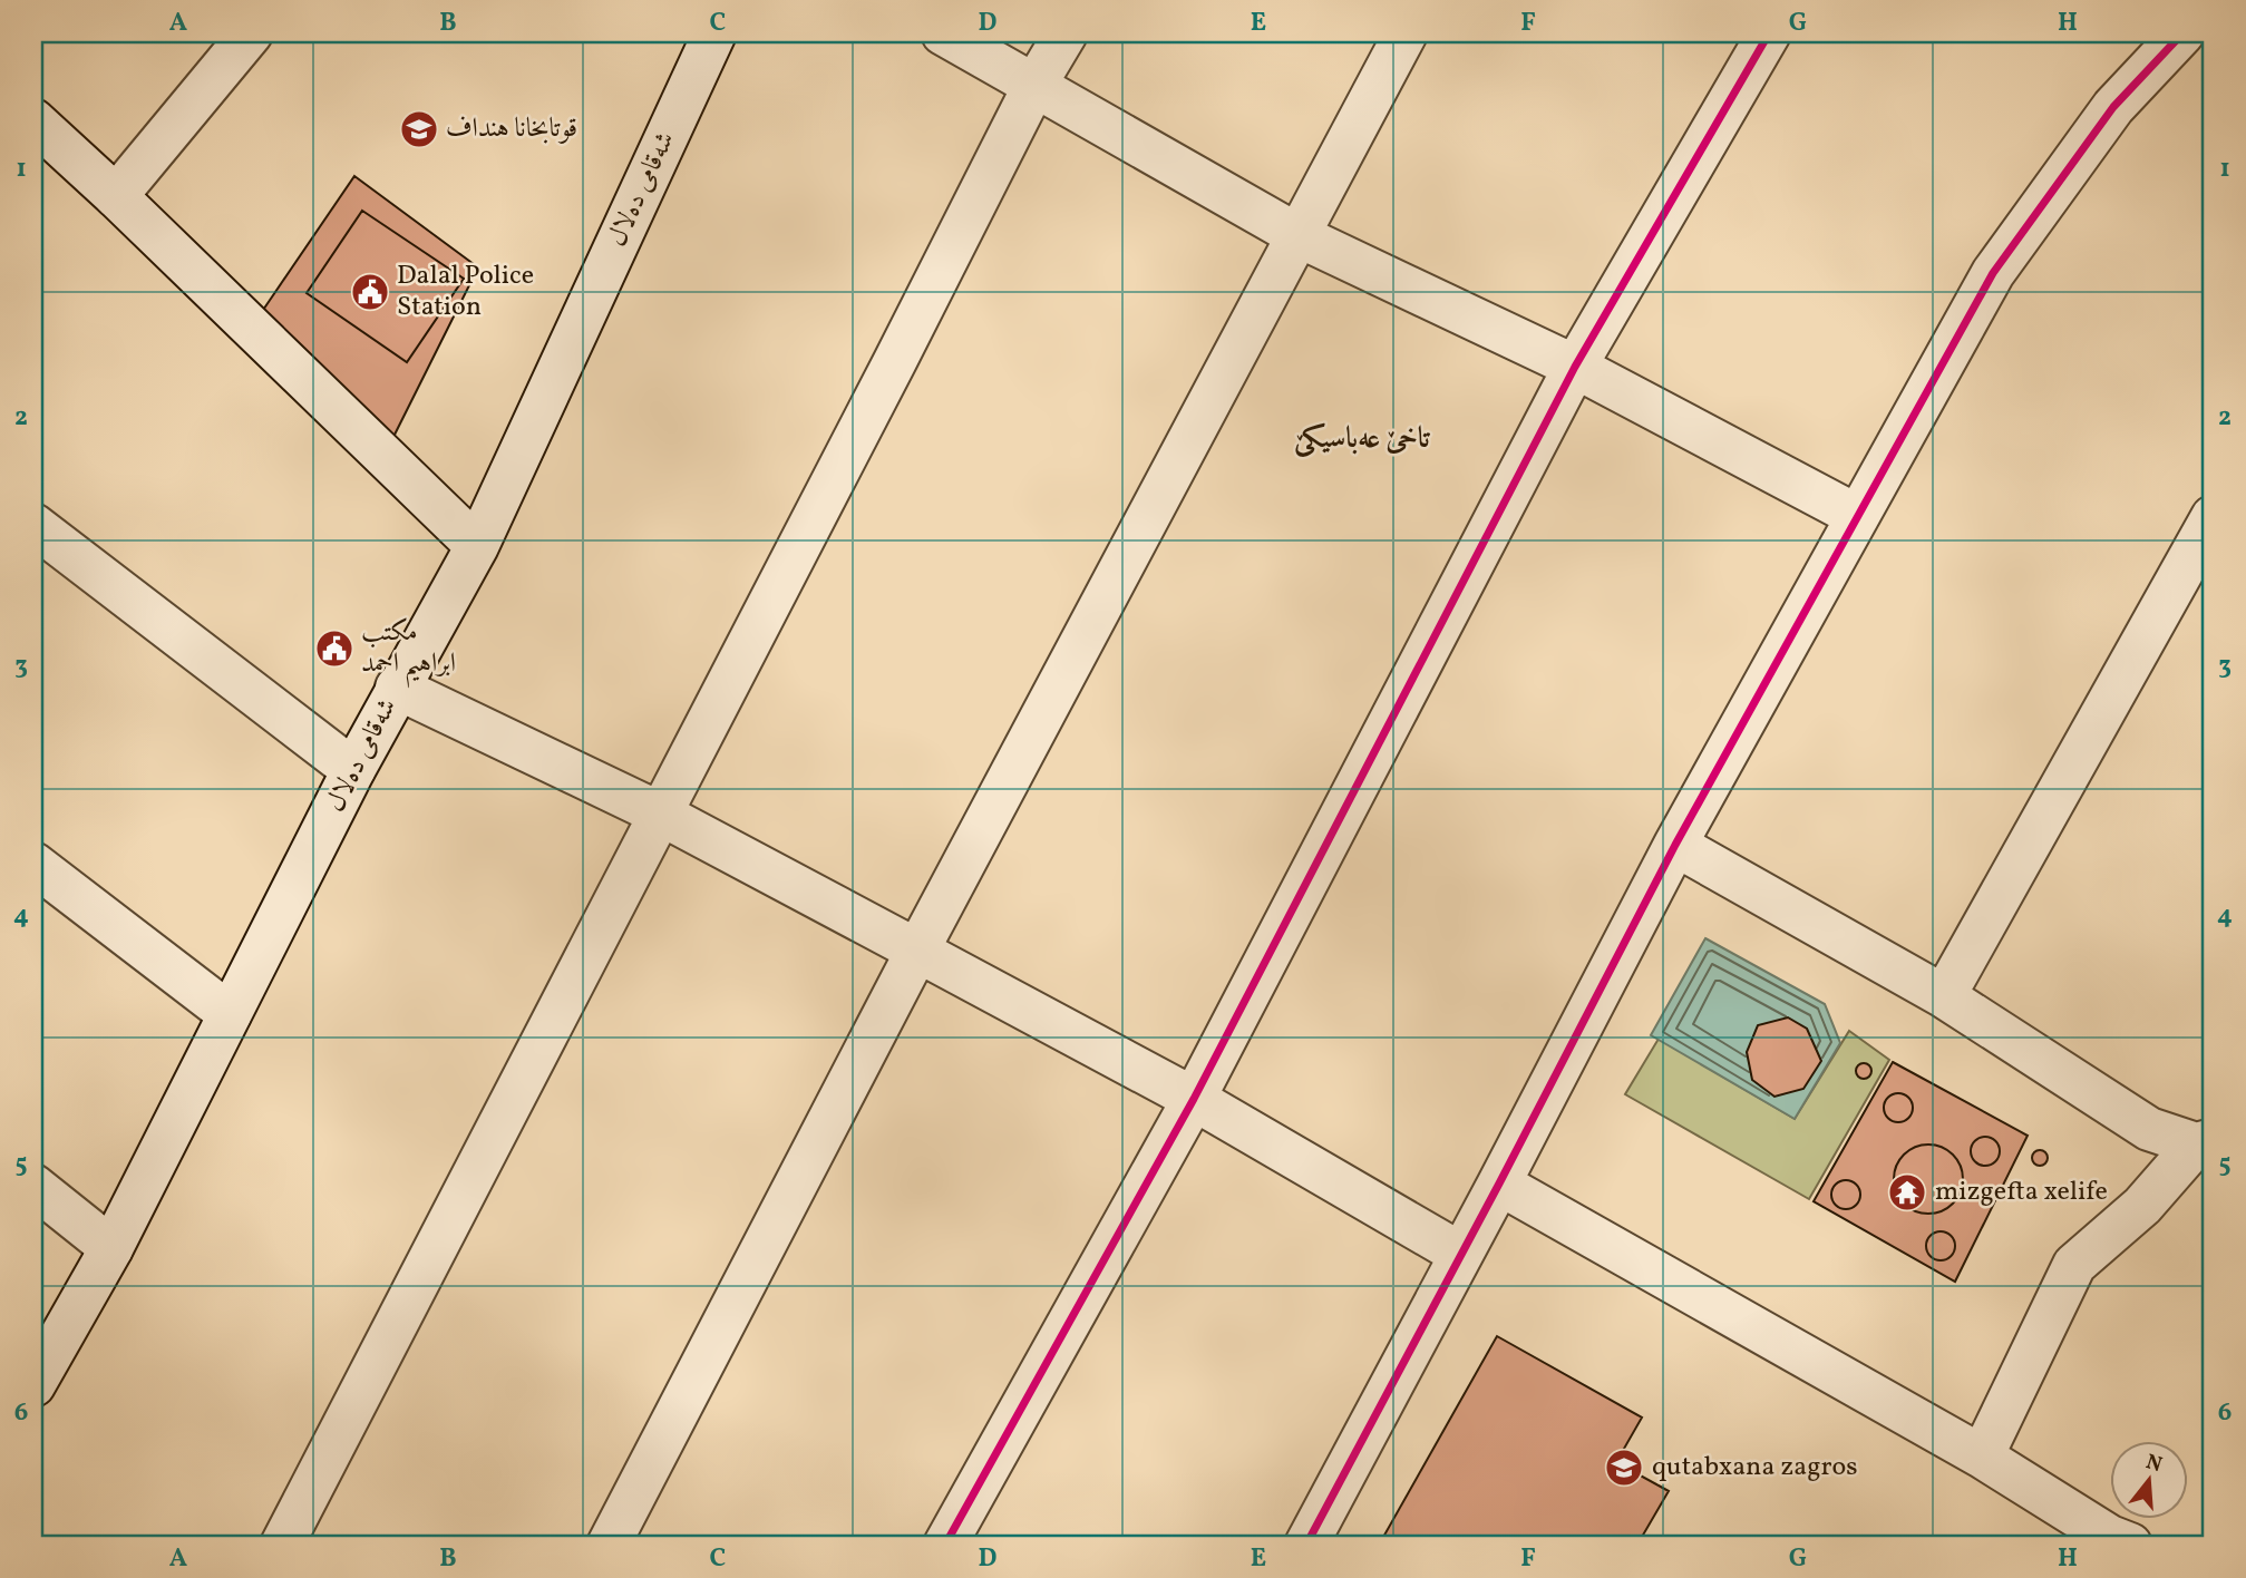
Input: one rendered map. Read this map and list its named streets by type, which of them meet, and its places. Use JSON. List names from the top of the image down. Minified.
{"streets":{"street":["شەقامی دەلال"]},"districts":["تاخێ عه‌باسيكێ"],"places":{"school or university":["قوتابخانا هنداف","qutabxana zagros"],"public building":["Dalal Police Station","مكتب ابراهيم احمد"],"temple":["mizgefta xelife"]},"north":"top","grid":{"columns":["A","B","C","D","E","F","G","H"],"rows":["1","2","3","4","5","6"]}}
